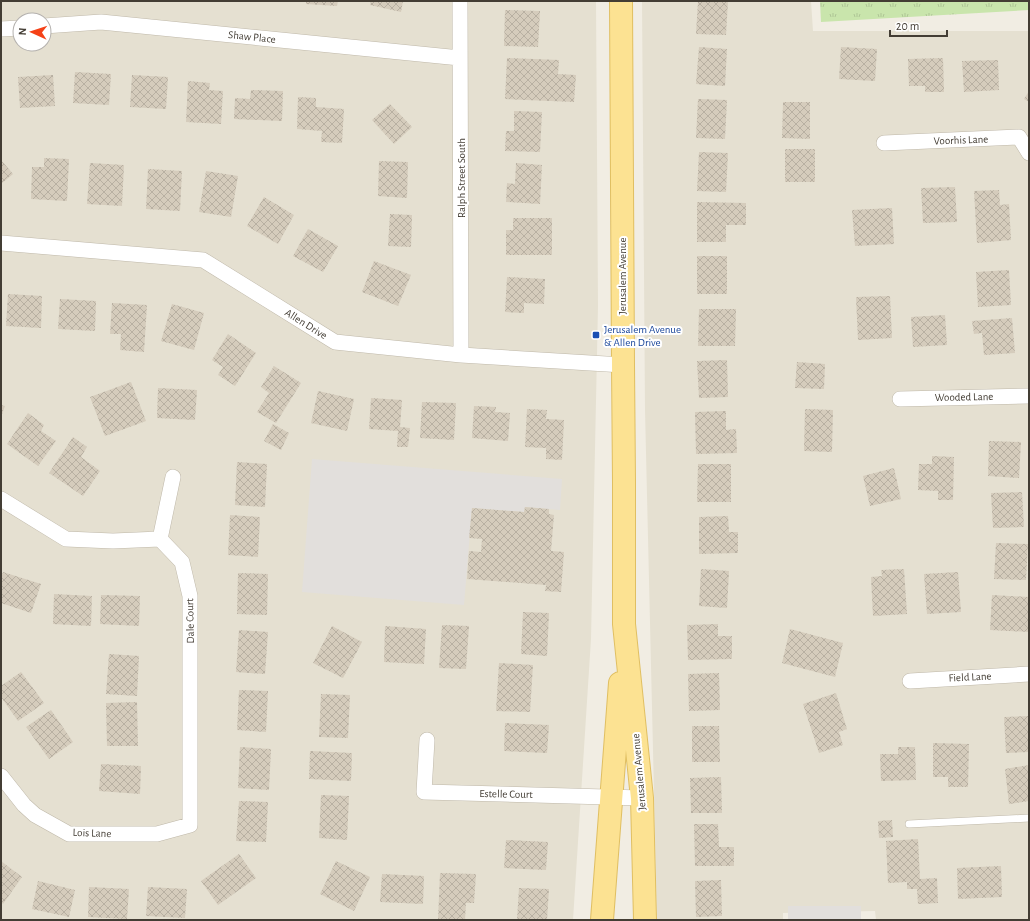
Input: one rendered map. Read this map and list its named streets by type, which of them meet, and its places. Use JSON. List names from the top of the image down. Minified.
{"streets":{"main road":["Jerusalem Avenue"],"street":["Shaw Place","Voorhis Lane","Ralph Street South","Allen Drive","Wooded Lane","Dale Court","Field Lane","Estelle Court","Lois Lane"]},"crossings":[["Shaw Place","Ralph Street South"],["Ralph Street South","Allen Drive"],["Jerusalem Avenue","Allen Drive"],["Jerusalem Avenue","Estelle Court"],["Dale Court","Lois Lane"]],"places":{"transit":["Jerusalem Avenue & Allen Drive"]},"scale_bar":"20 m","north":"left"}
